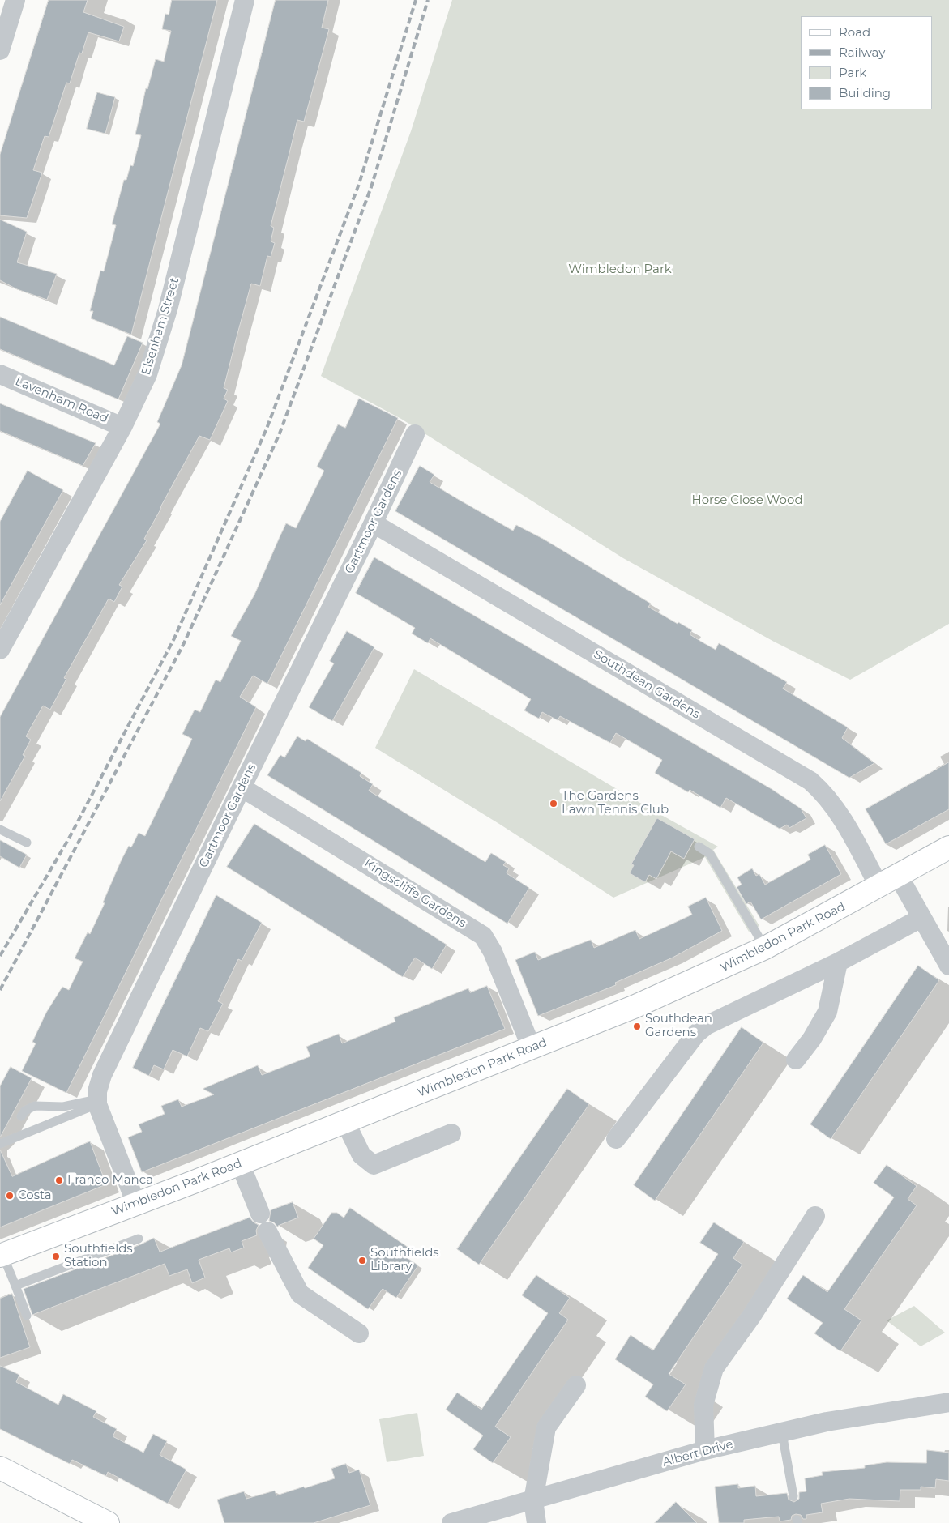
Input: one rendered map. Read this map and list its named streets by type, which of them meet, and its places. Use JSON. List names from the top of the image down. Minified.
{"streets":{"street":["Elsenham Street","Lavenham Road","Gartmoor Gardens","Southdean Gardens","Kingscliffe Gardens","Wimbledon Park Road","Albert Drive"]},"crossings":[["Elsenham Street","Lavenham Road"],["Gartmoor Gardens","Southdean Gardens"],["Gartmoor Gardens","Kingscliffe Gardens"],["Southdean Gardens","Wimbledon Park Road"],["Kingscliffe Gardens","Wimbledon Park Road"]],"parks":["Wimbledon Park","Horse Close Wood"],"places":["The Gardens Lawn Tennis Club","Southdean Gardens","Franco Manca","Costa","Southfields Station","Southfields Library"],"legend":["Road","Railway","Park","Building"]}
